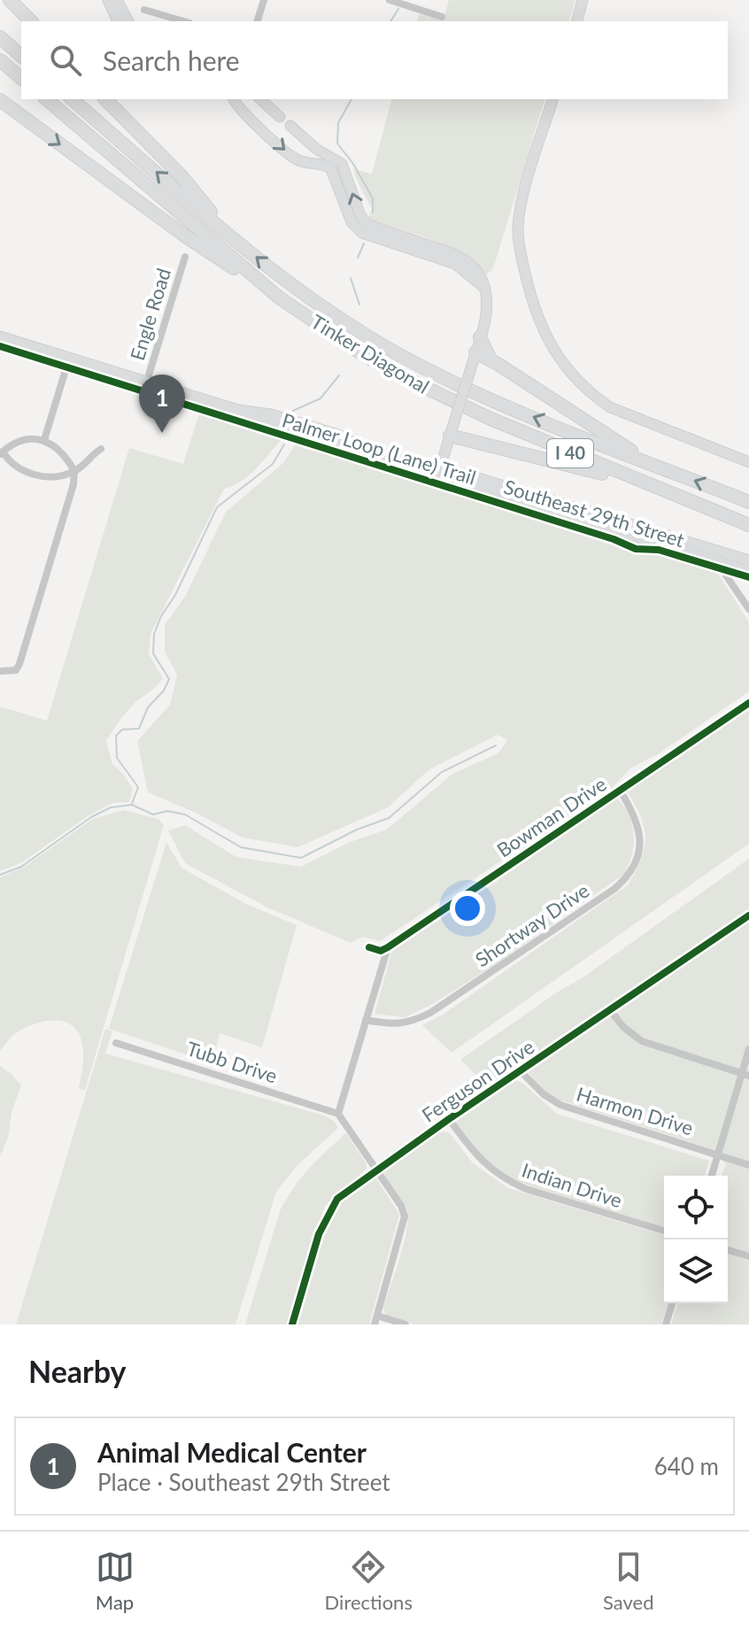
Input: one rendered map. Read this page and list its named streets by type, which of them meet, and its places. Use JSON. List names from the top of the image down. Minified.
{"streets":{"highway":["Tinker Diagonal","I 40"],"main road":["Southeast 29th Street"],"street":["Engle Road","Bowman Drive","Shortway Drive","Tubb Drive","Ferguson Drive","Harmon Drive","Indian Drive"],"cycle path":["Palmer Loop (Lane) Trail"]},"crossings":[["Engle Road","Southeast 29th Street"],["Bowman Drive","Shortway Drive"],["Ferguson Drive","Harmon Drive"],["Ferguson Drive","Indian Drive"]],"page":{"search":"Search here","pins":"1","heading":"Nearby","list":[{"mark":"1","name":"Animal Medical Center","note":"Place · Southeast 29th Street","value":"640 m"}],"nav":["Map","Directions","Saved"]}}
